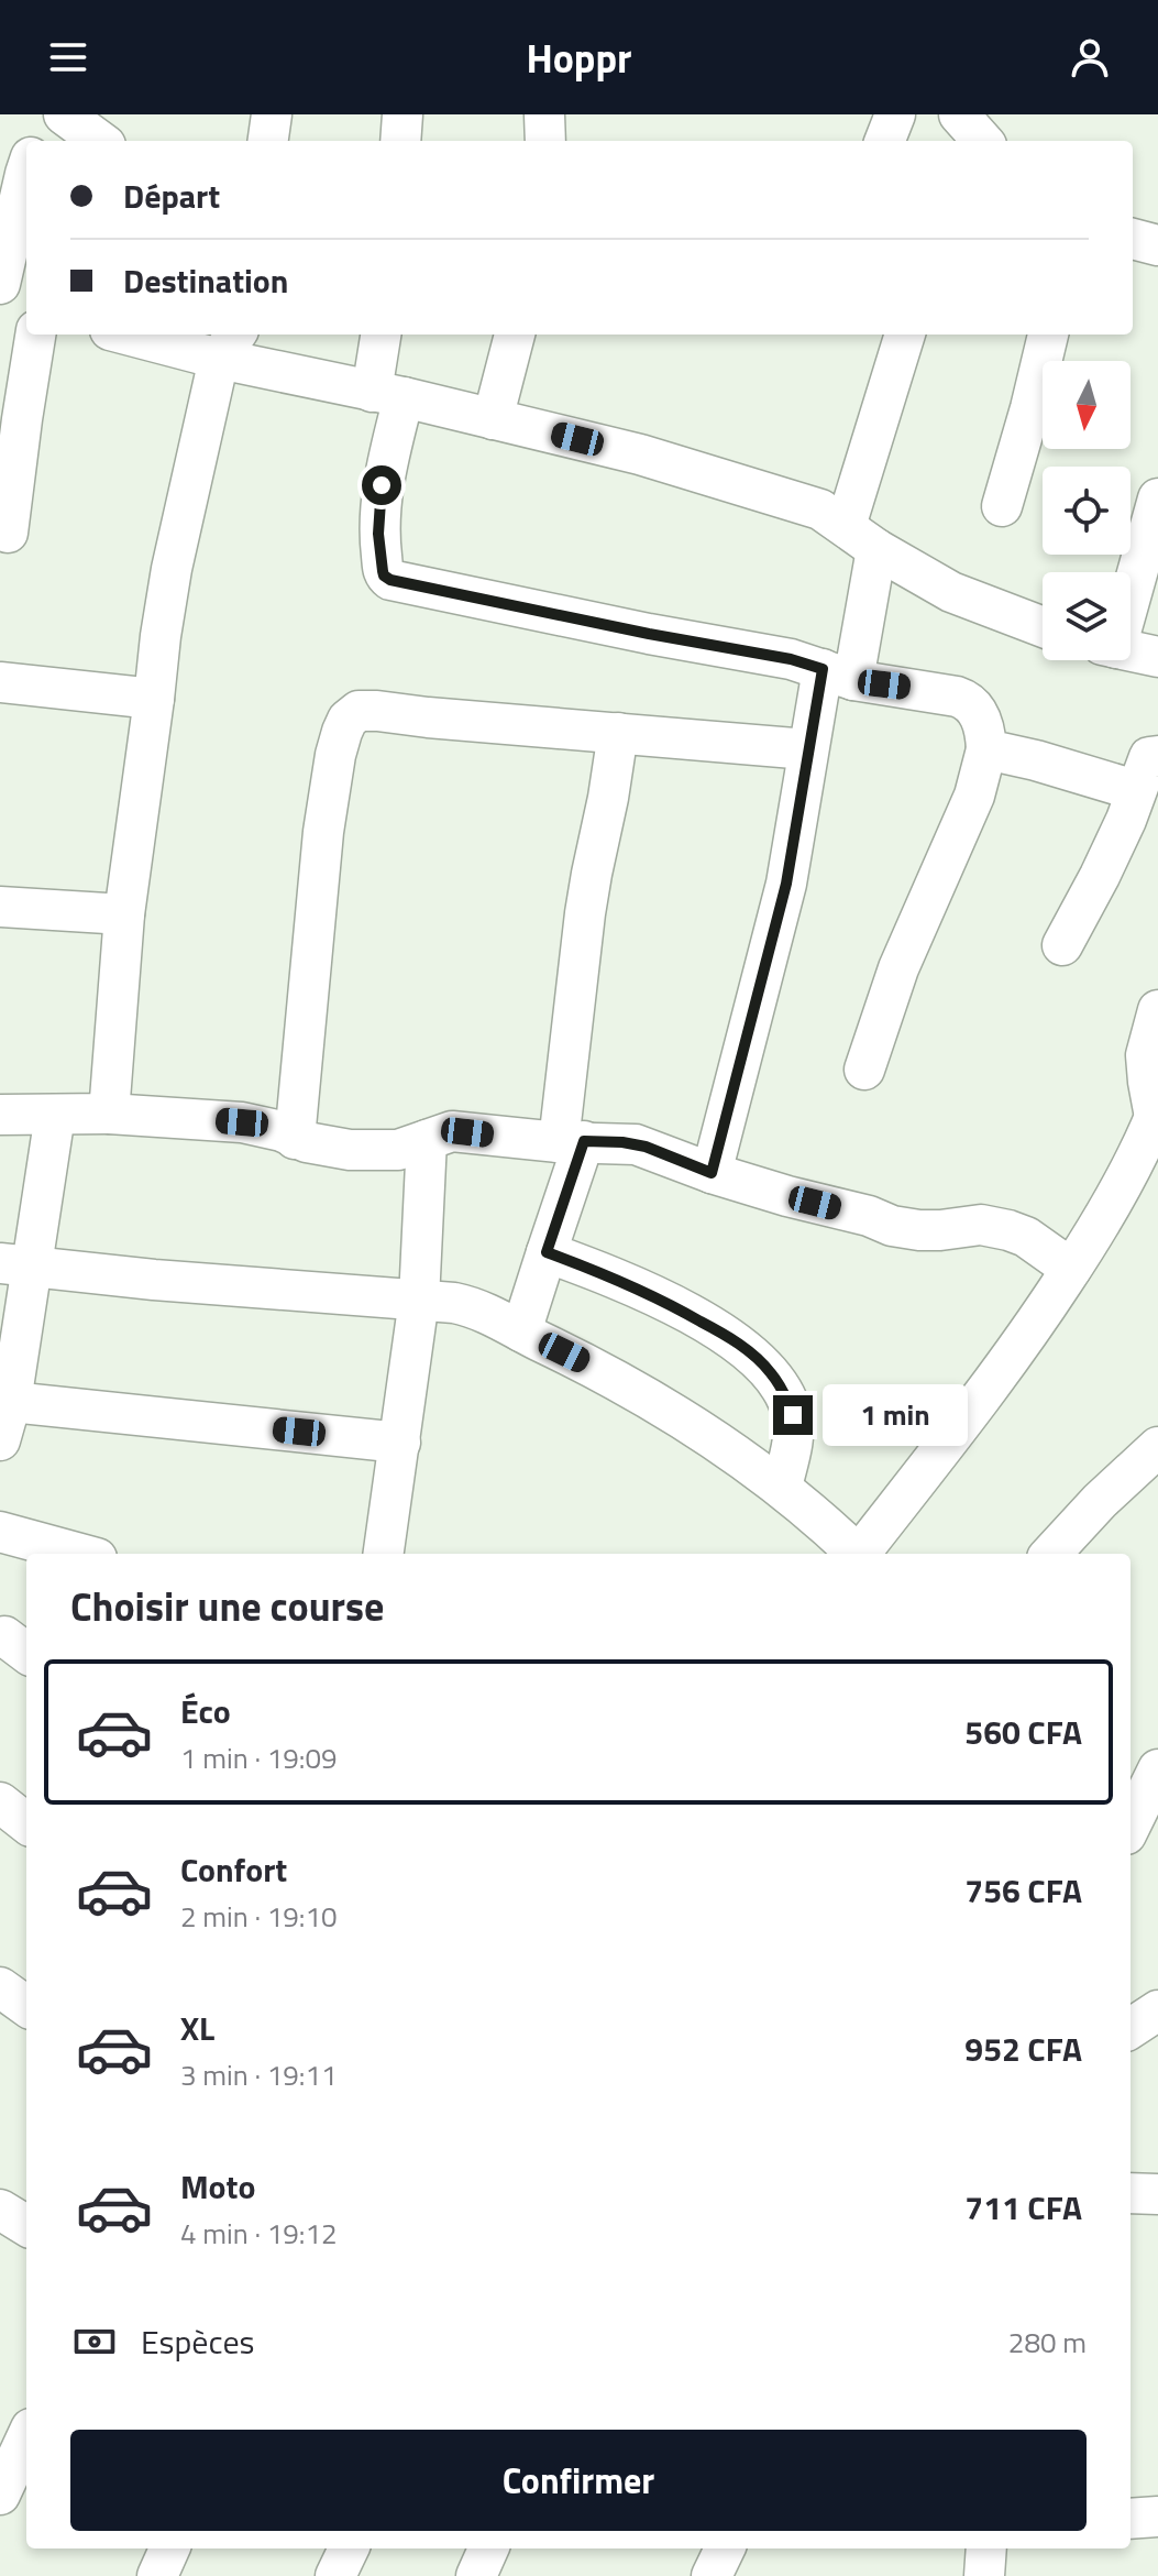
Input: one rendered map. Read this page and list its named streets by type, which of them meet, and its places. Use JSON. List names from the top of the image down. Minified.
{"north":"bottom","page":{"header":"Hoppr","banner":["Départ","Destination"],"bubble":"1 min","heading":"Choisir une course","list":[{"name":"Éco","note":"1 min · 19:09","value":"560 CFA"},{"name":"Confort","note":"2 min · 19:10","value":"756 CFA"},{"name":"XL","note":"3 min · 19:11","value":"952 CFA"},{"name":"Moto","note":"4 min · 19:12","value":"711 CFA"}],"pay":["Espèces","280 m"],"buttons":"Confirmer"}}
